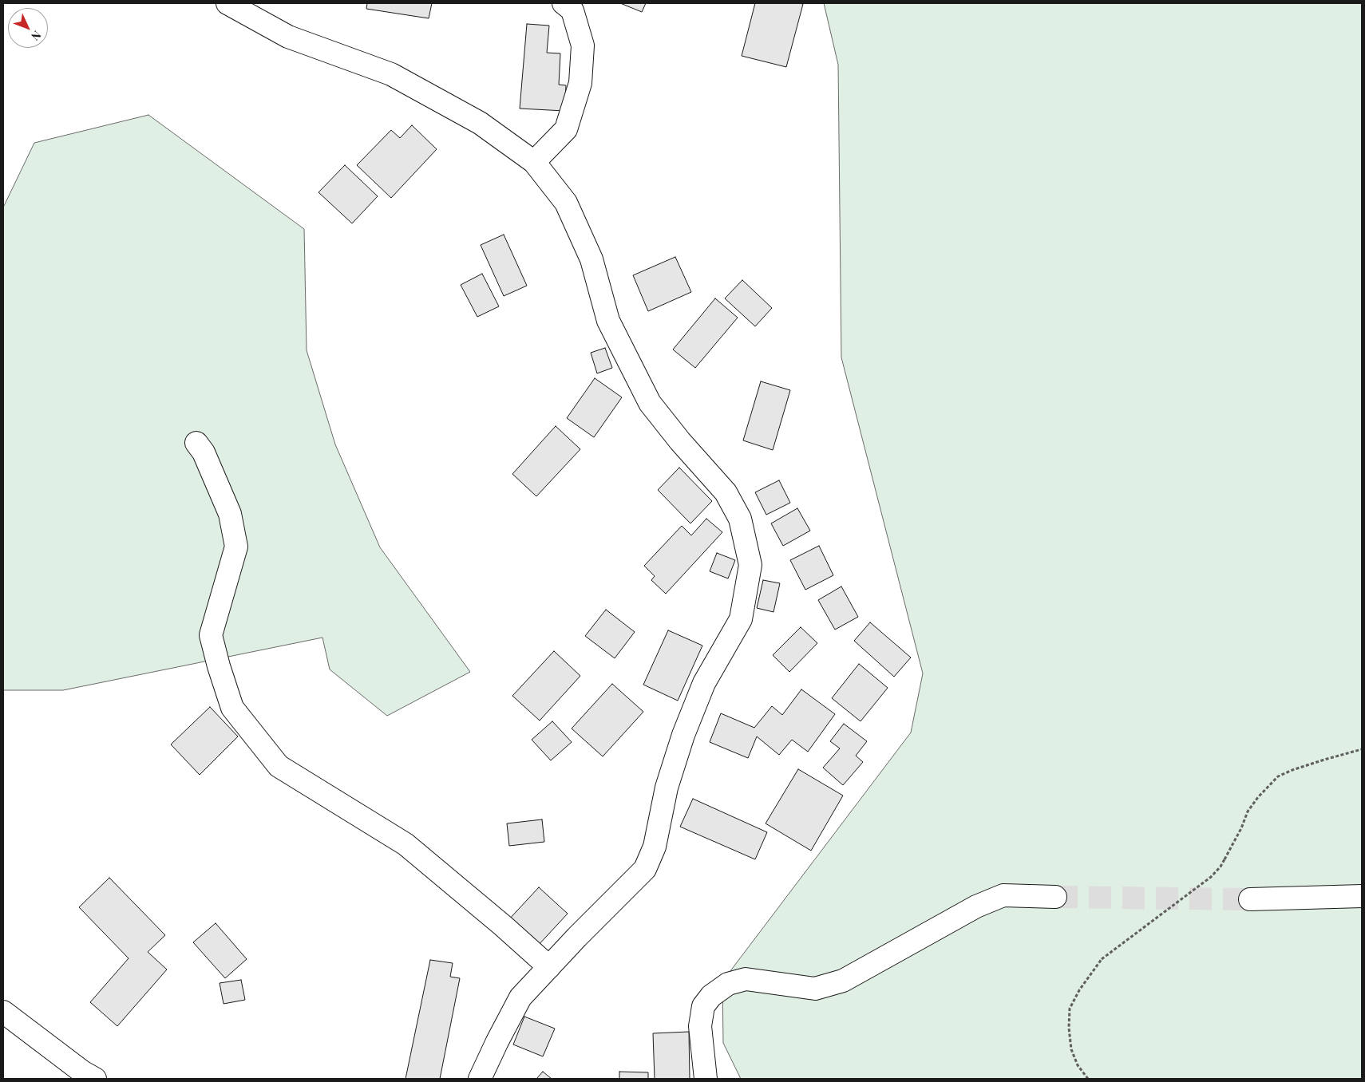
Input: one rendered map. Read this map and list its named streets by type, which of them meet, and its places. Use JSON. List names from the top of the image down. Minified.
{"north":"bottom right"}
